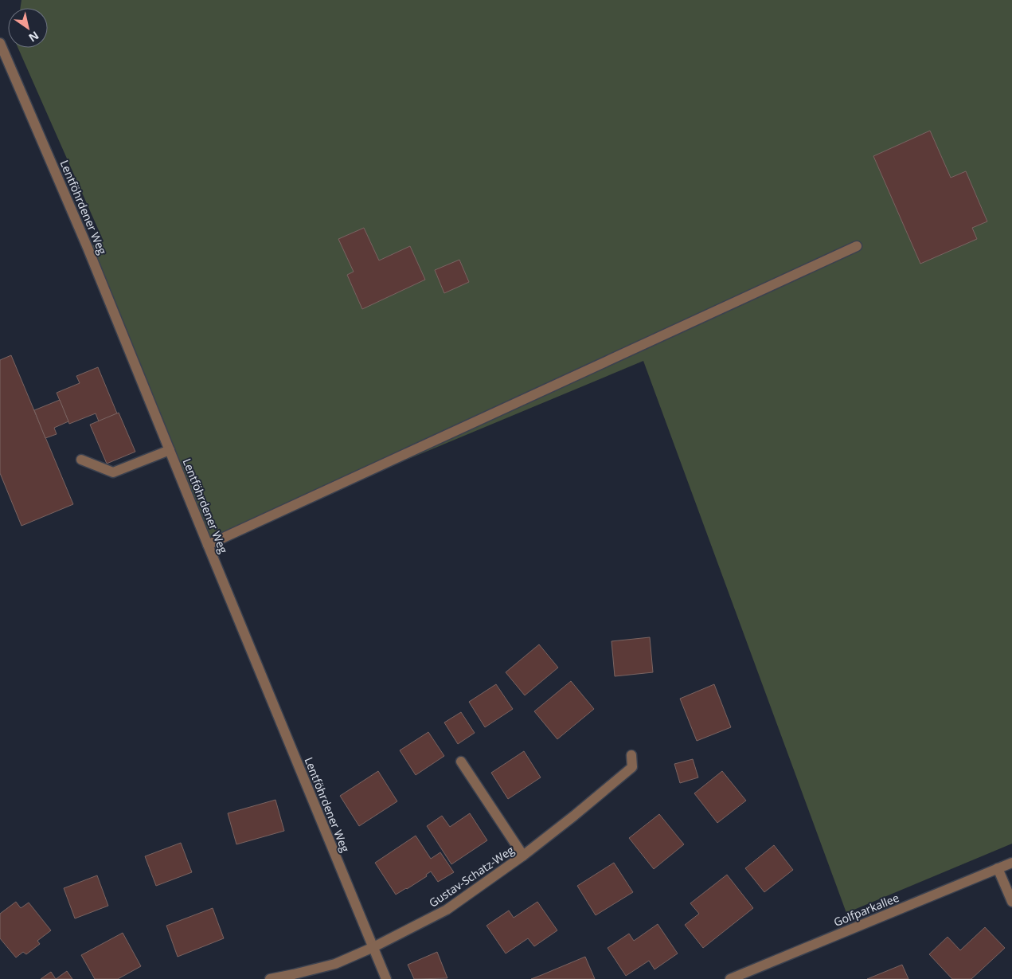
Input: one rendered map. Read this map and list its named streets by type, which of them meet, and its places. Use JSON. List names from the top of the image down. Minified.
{"streets":{"street":["Lentföhrdener Weg","Gustav-Schatz-Weg","Golfparkallee"]},"crossings":[["Lentföhrdener Weg","Gustav-Schatz-Weg"]],"north":"bottom right"}
